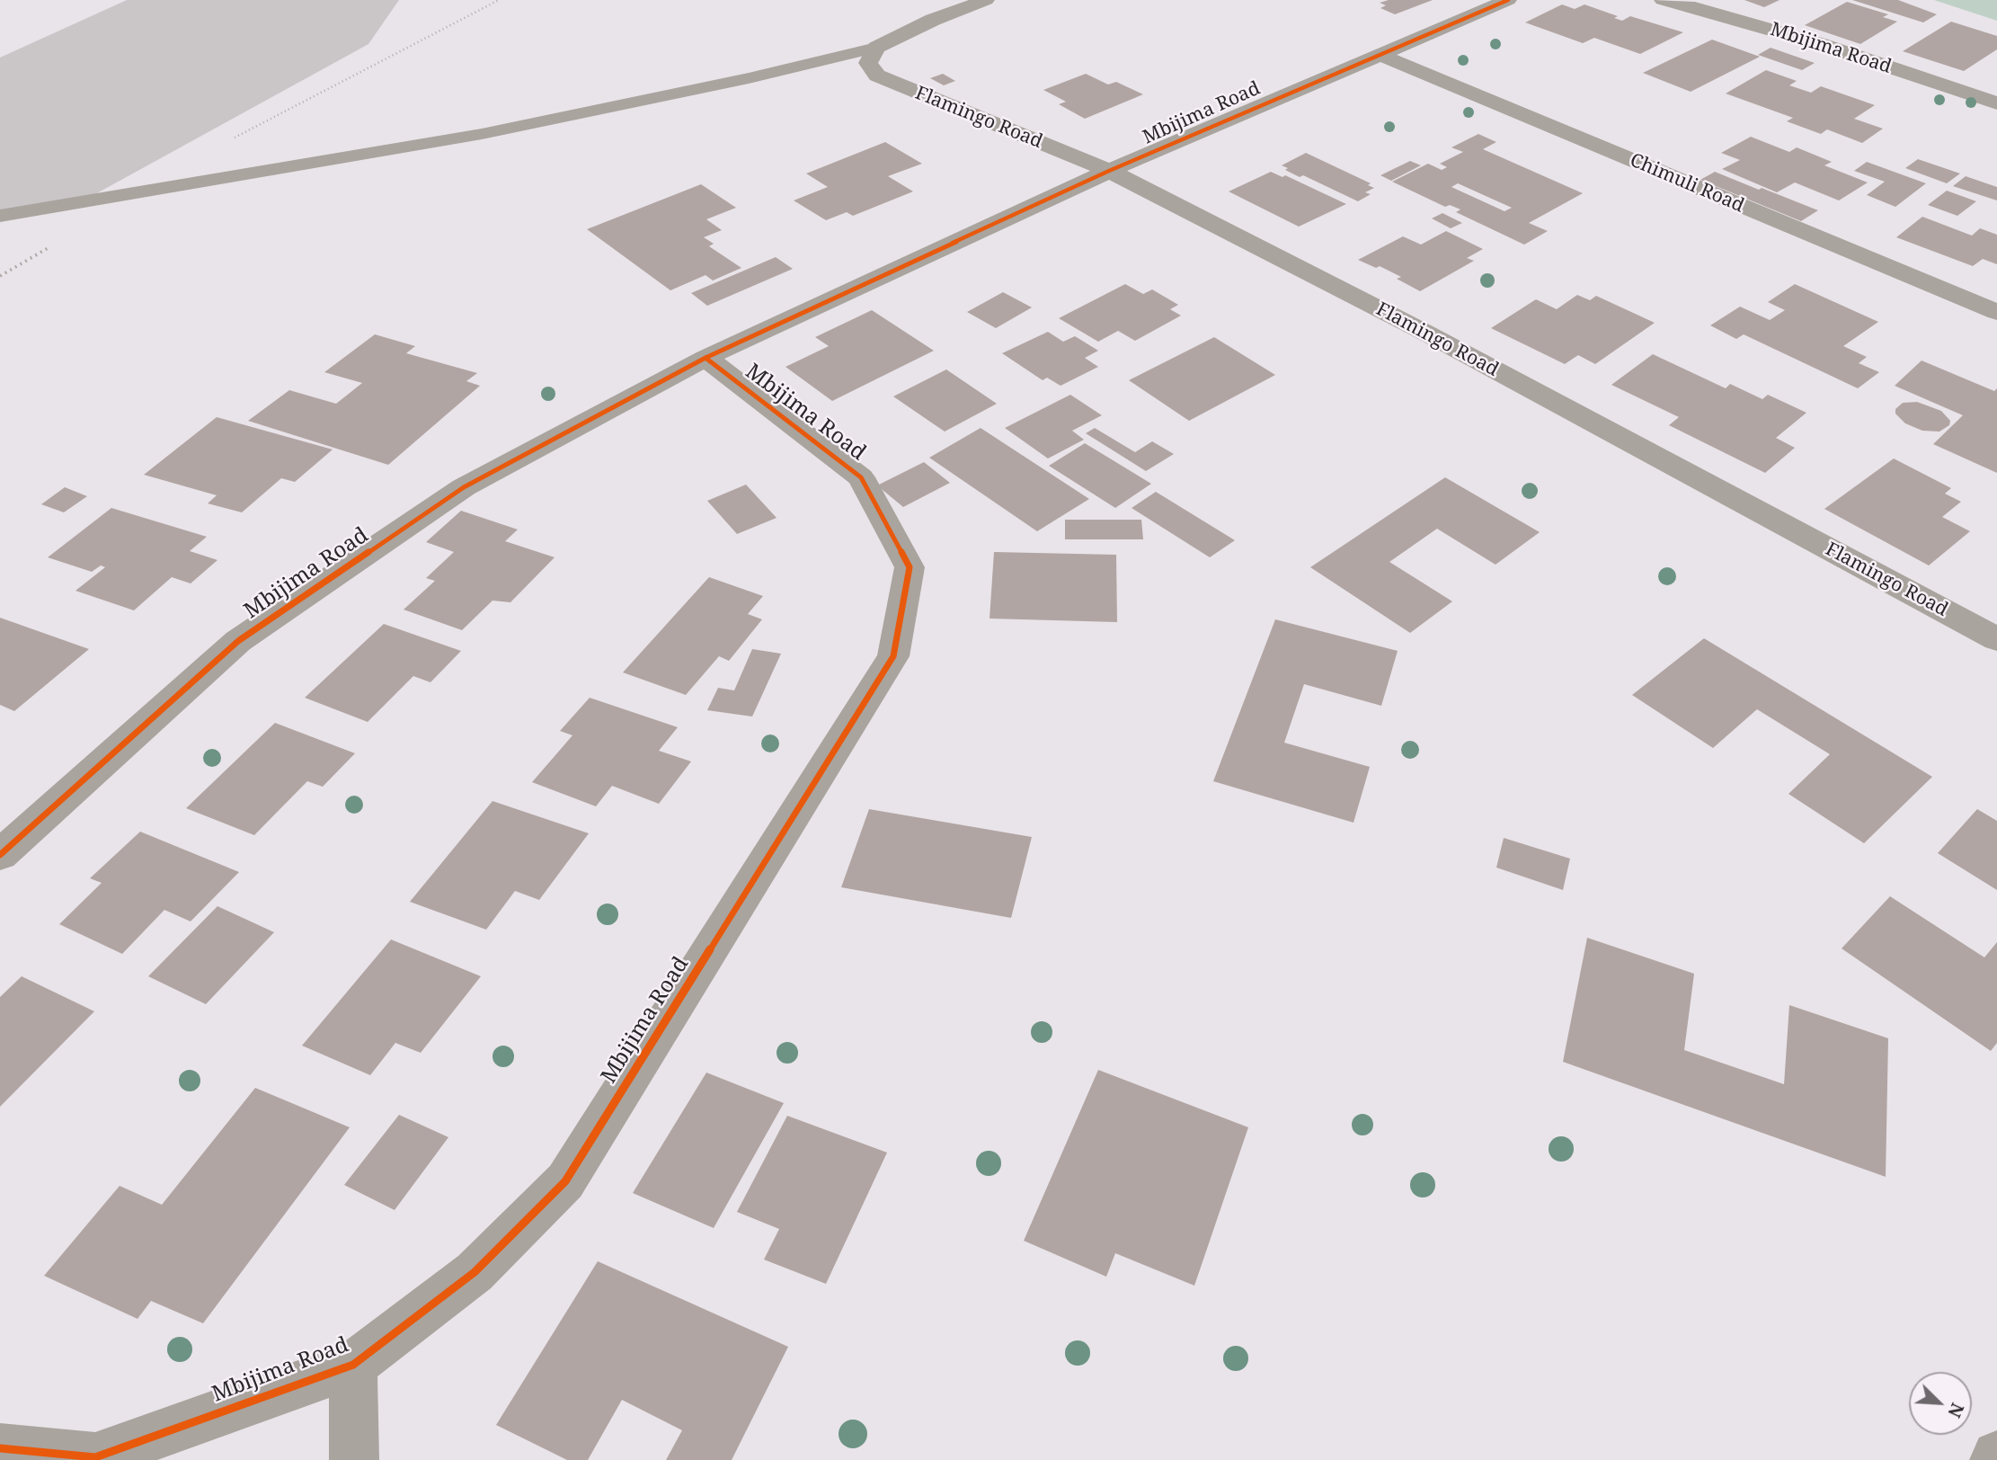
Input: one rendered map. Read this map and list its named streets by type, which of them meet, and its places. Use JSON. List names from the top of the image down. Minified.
{"streets":{"street":["Mbijima Road","Flamingo Road","Chimuli Road"]},"crossings":[["Mbijima Road","Flamingo Road"],["Mbijima Road","Chimuli Road"]],"north":"bottom right"}
